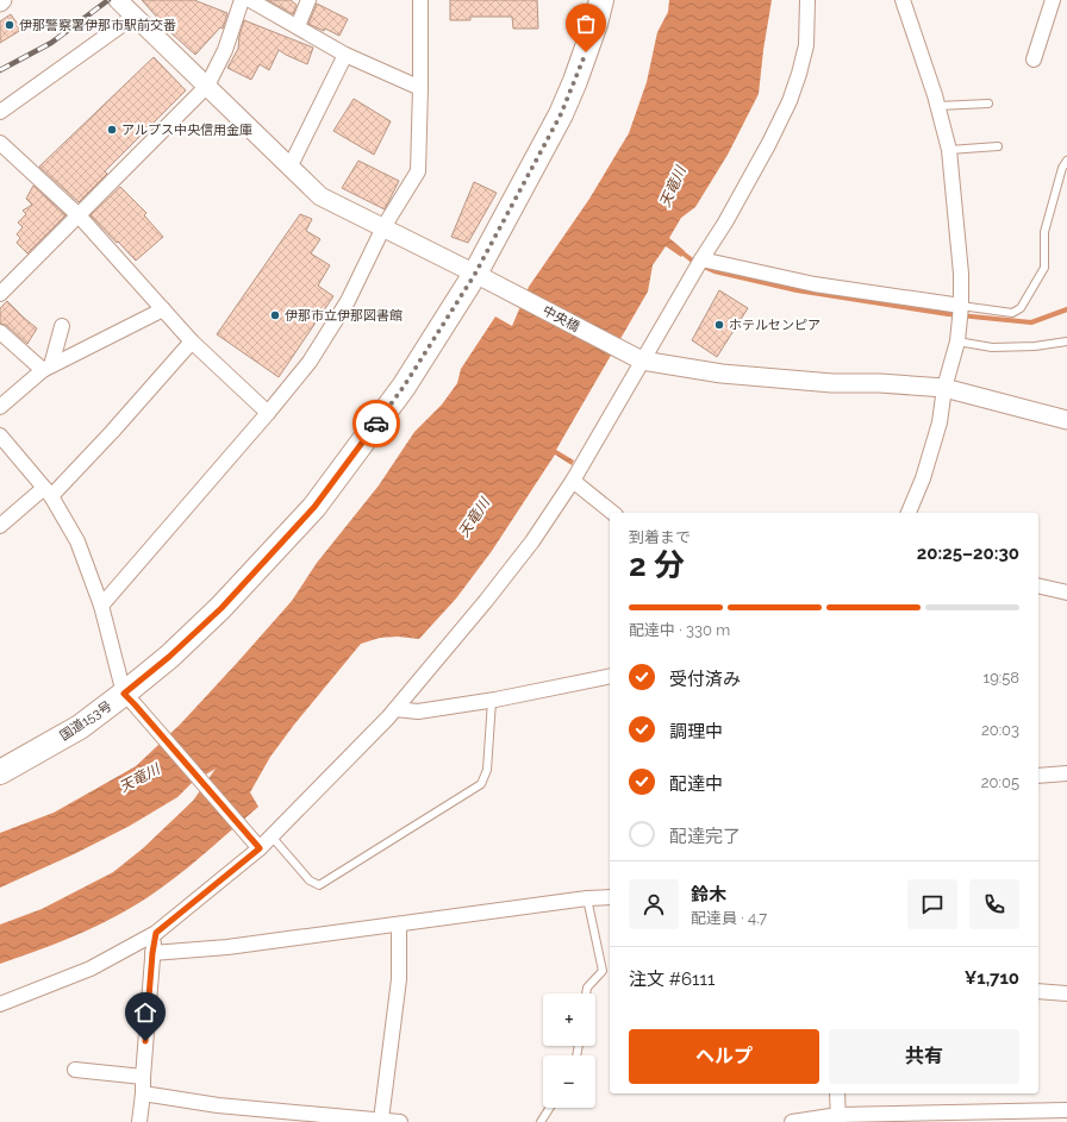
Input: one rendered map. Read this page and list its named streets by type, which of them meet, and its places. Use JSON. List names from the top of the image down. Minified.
{"streets":{"highway":["国道153号"],"street":["中央橋"]},"crossings":[["中央橋","国道153号"]],"water":["天竜川"],"places":["伊那警察署伊那市駅前交番","アルプス中央信用金庫","伊那市立伊那図書館","ホテルセンピア"],"page":{"heading":["2 分","到着まで","20:25–20:30"],"panel":["鈴木","配達員 · 4.7","注文 #6111","¥1,710"],"bar":"配達中 · 330 m","list":[["受付済み","19:58"],["調理中","20:03"],["配達中","20:05"],"配達完了"],"map_buttons":["+","−"],"buttons":["ヘルプ","共有"]}}
